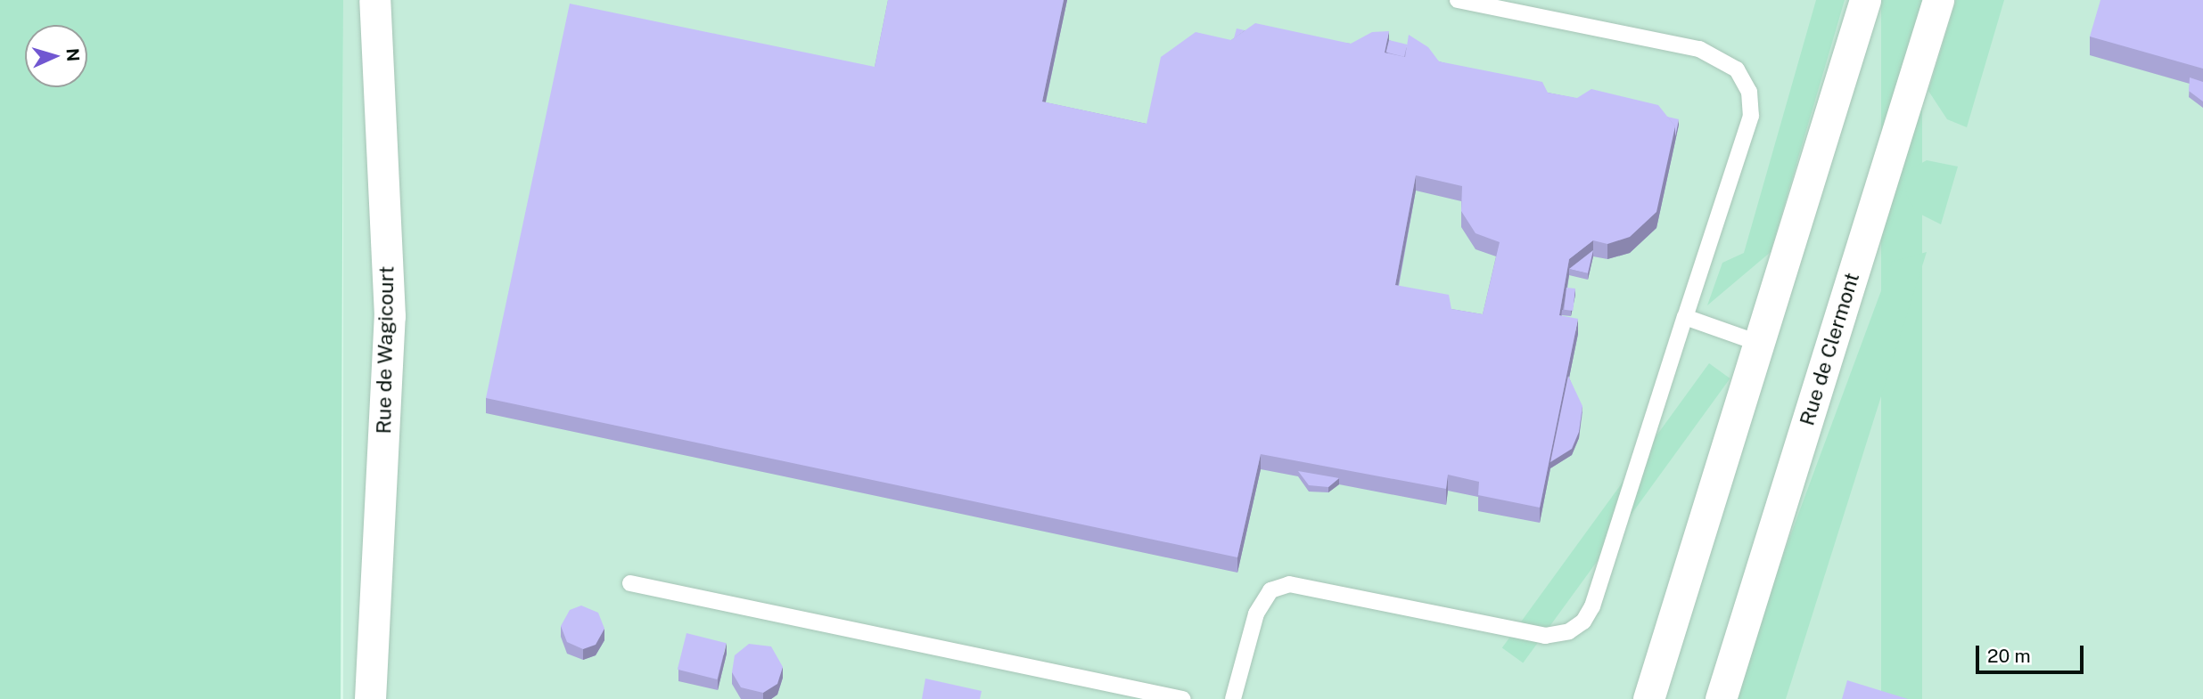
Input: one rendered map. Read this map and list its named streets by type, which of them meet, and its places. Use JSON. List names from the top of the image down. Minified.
{"streets":{"street":["Rue de Clermont","Rue de Wagicourt"]},"scale_bar":"20 m","north":"right"}
